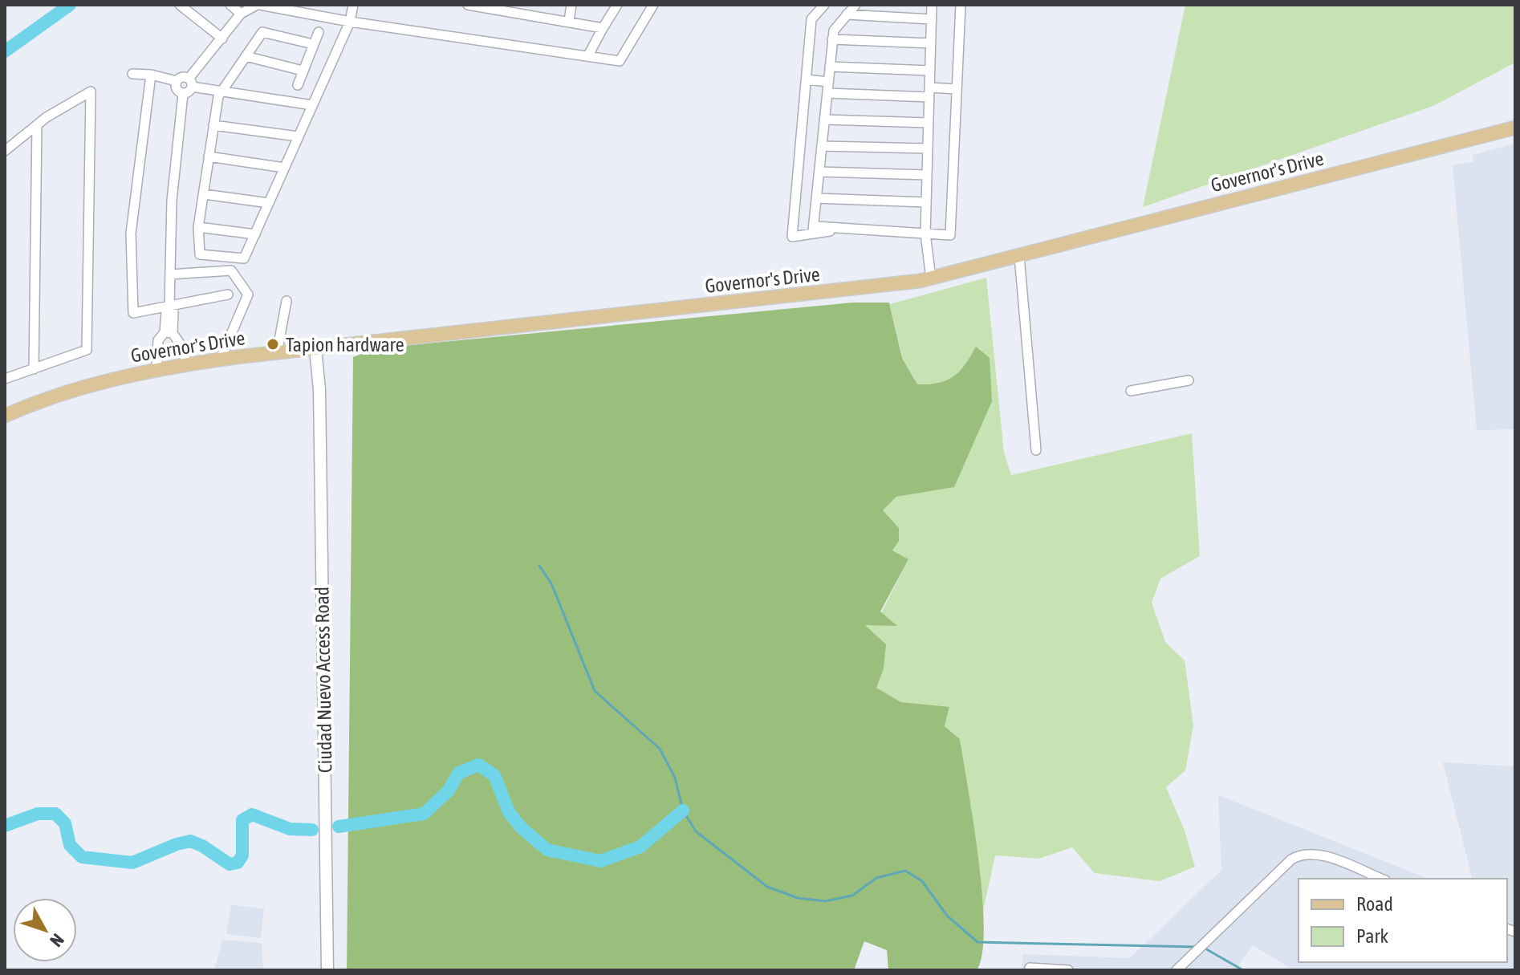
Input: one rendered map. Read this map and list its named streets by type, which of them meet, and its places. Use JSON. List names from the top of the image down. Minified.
{"streets":{"main road":["Governor's Drive"],"street":["Ciudad Nuevo Access Road"]},"crossings":[["Governor's Drive","Ciudad Nuevo Access Road"]],"places":["Tapion hardware"],"legend":["Road","Park"],"north":"bottom right"}
